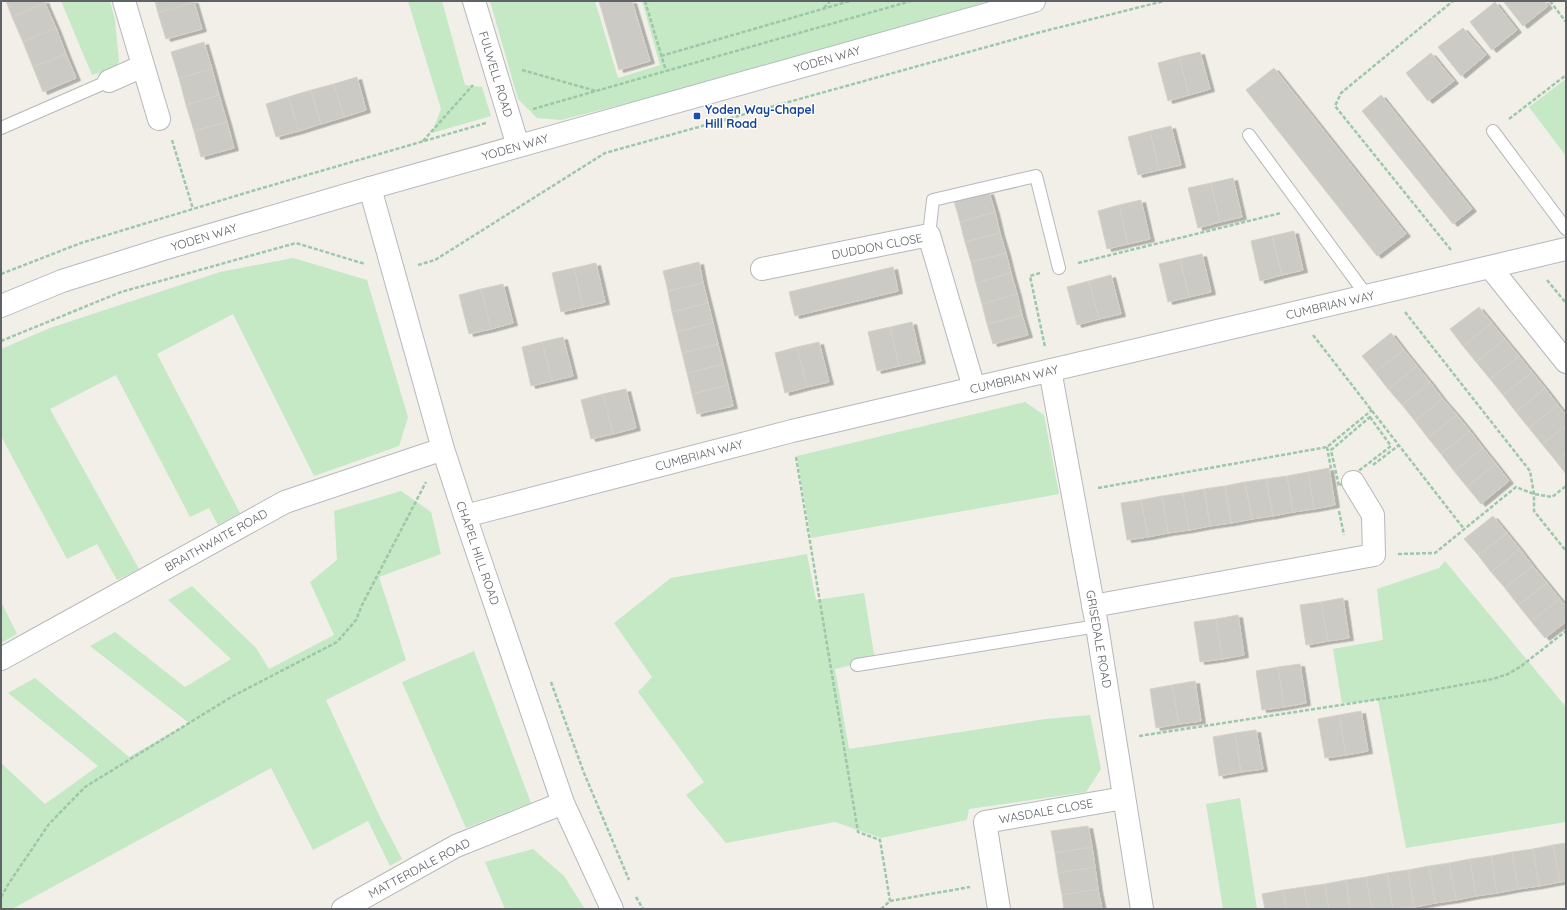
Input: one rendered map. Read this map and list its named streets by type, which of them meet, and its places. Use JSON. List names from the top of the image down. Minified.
{"streets":{"street":["YODEN WAY","FULWELL ROAD","DUDDON CLOSE","CUMBRIAN WAY","BRAITHWAITE ROAD","CHAPEL HILL ROAD","GRISEDALE ROAD","WASDALE CLOSE","MATTERDALE ROAD"]},"crossings":[["YODEN WAY","FULWELL ROAD"],["YODEN WAY","CHAPEL HILL ROAD"],["DUDDON CLOSE","CUMBRIAN WAY"],["CUMBRIAN WAY","CHAPEL HILL ROAD"],["CUMBRIAN WAY","GRISEDALE ROAD"],["BRAITHWAITE ROAD","CHAPEL HILL ROAD"],["CHAPEL HILL ROAD","MATTERDALE ROAD"],["GRISEDALE ROAD","WASDALE CLOSE"]],"places":{"transit":["Yoden Way-Chapel Hill Road"]}}
